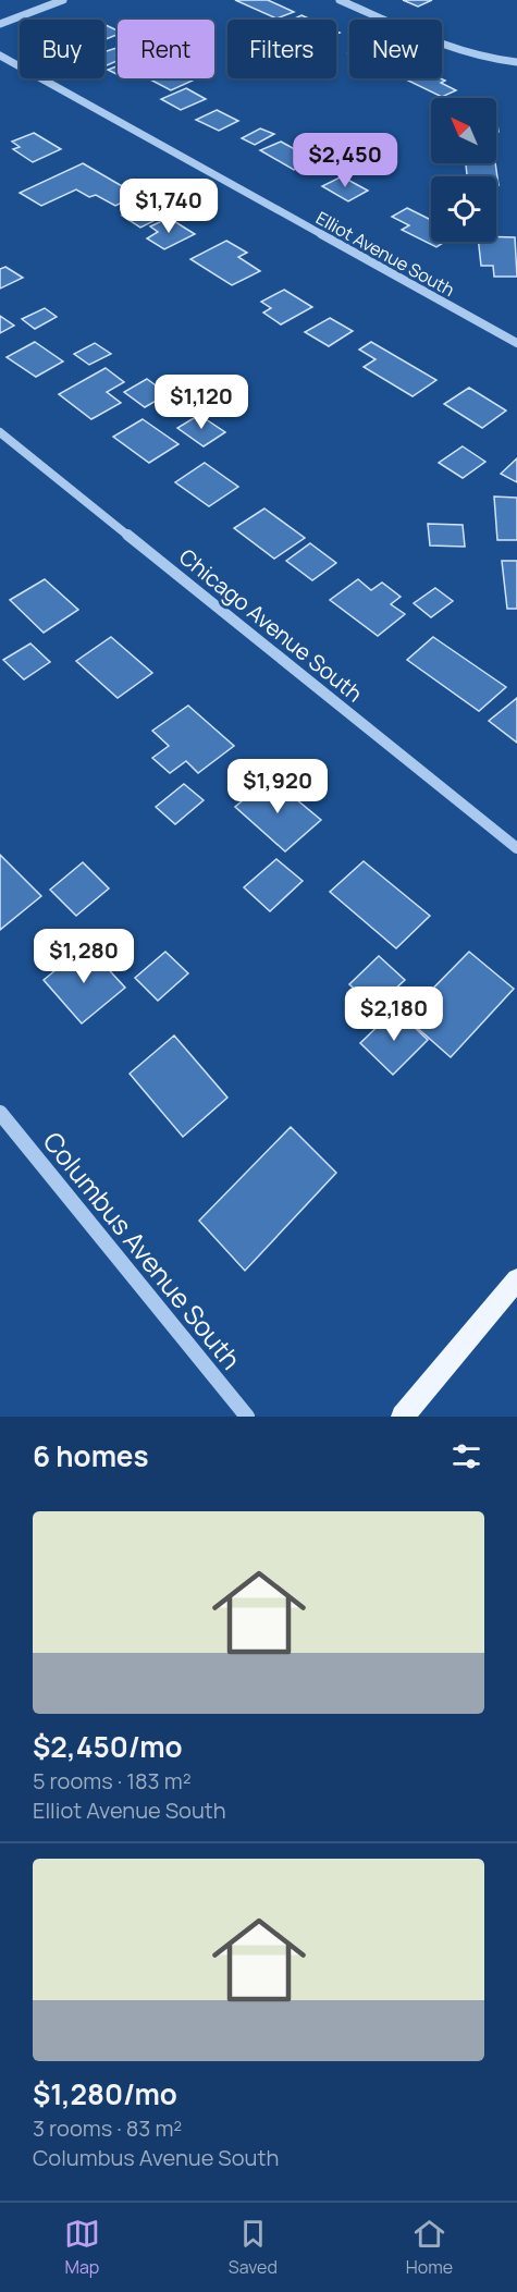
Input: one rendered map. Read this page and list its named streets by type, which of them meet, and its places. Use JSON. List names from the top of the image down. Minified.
{"streets":{"street":["Elliot Avenue South","Chicago Avenue South","Columbus Avenue South"]},"north":"top left","page":{"chip":["Buy","Rent","Filters","New"],"price":["$2,450","$1,740","$1,120","$1,920","$1,280","$2,180"],"heading":"6 homes","list":[{"name":"$2,450/mo","note":"5 rooms · 183 m² · Elliot Avenue South"},{"name":"$1,280/mo","note":"3 rooms · 83 m² · Columbus Avenue South"}],"tabs":["Map","Saved","Home"]}}
